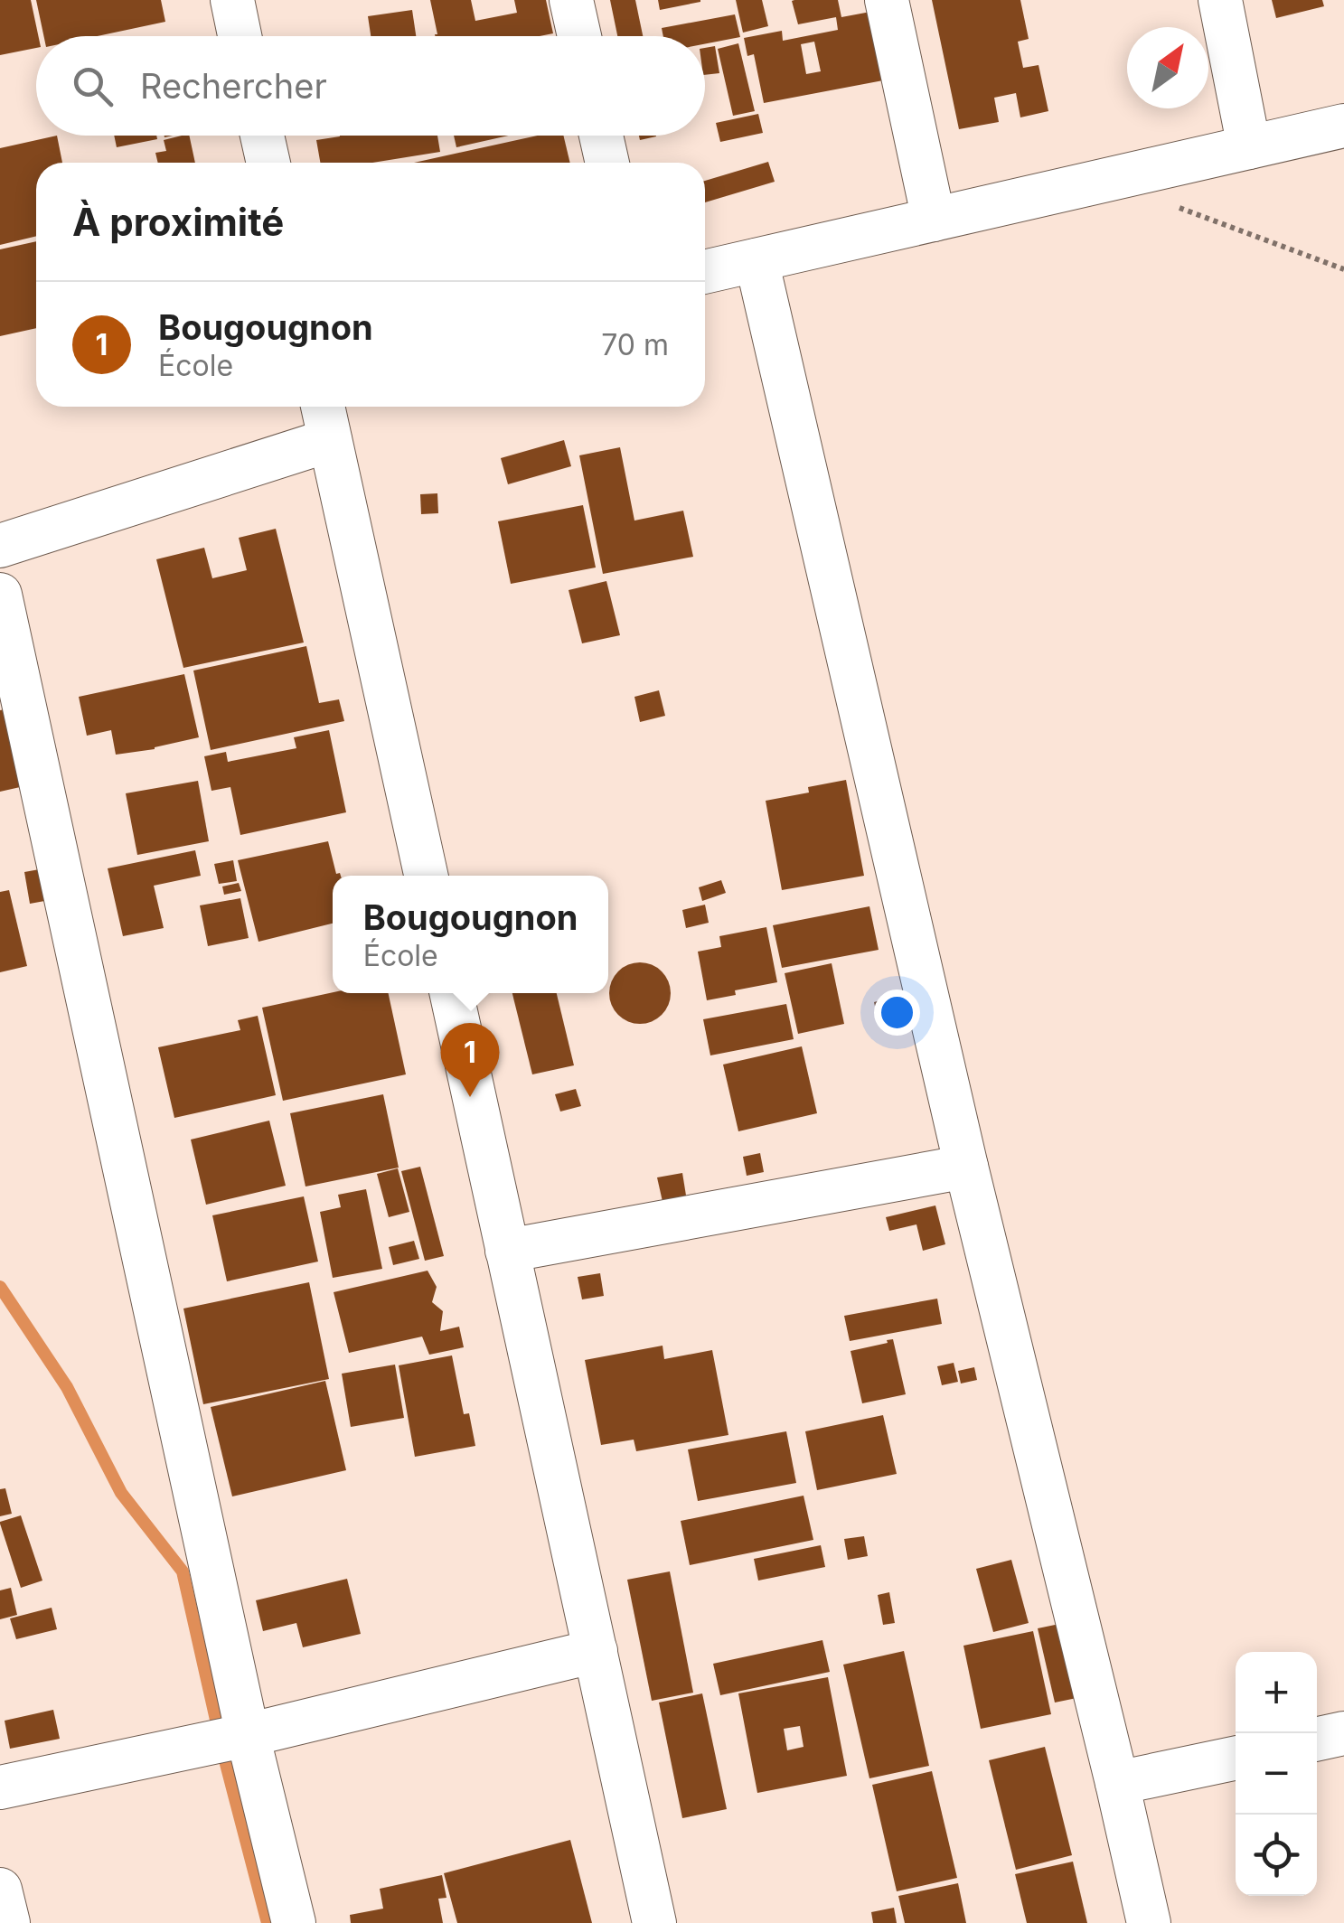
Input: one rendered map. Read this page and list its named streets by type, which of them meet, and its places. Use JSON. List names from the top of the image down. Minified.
{"north":"top right","page":{"search":"Rechercher","heading":"À proximité","list":[{"mark":"1","name":"Bougougnon","note":"École","value":"70 m"}],"popup":["Bougougnon","École"],"pins":"1","map_buttons":["+","−"]}}
